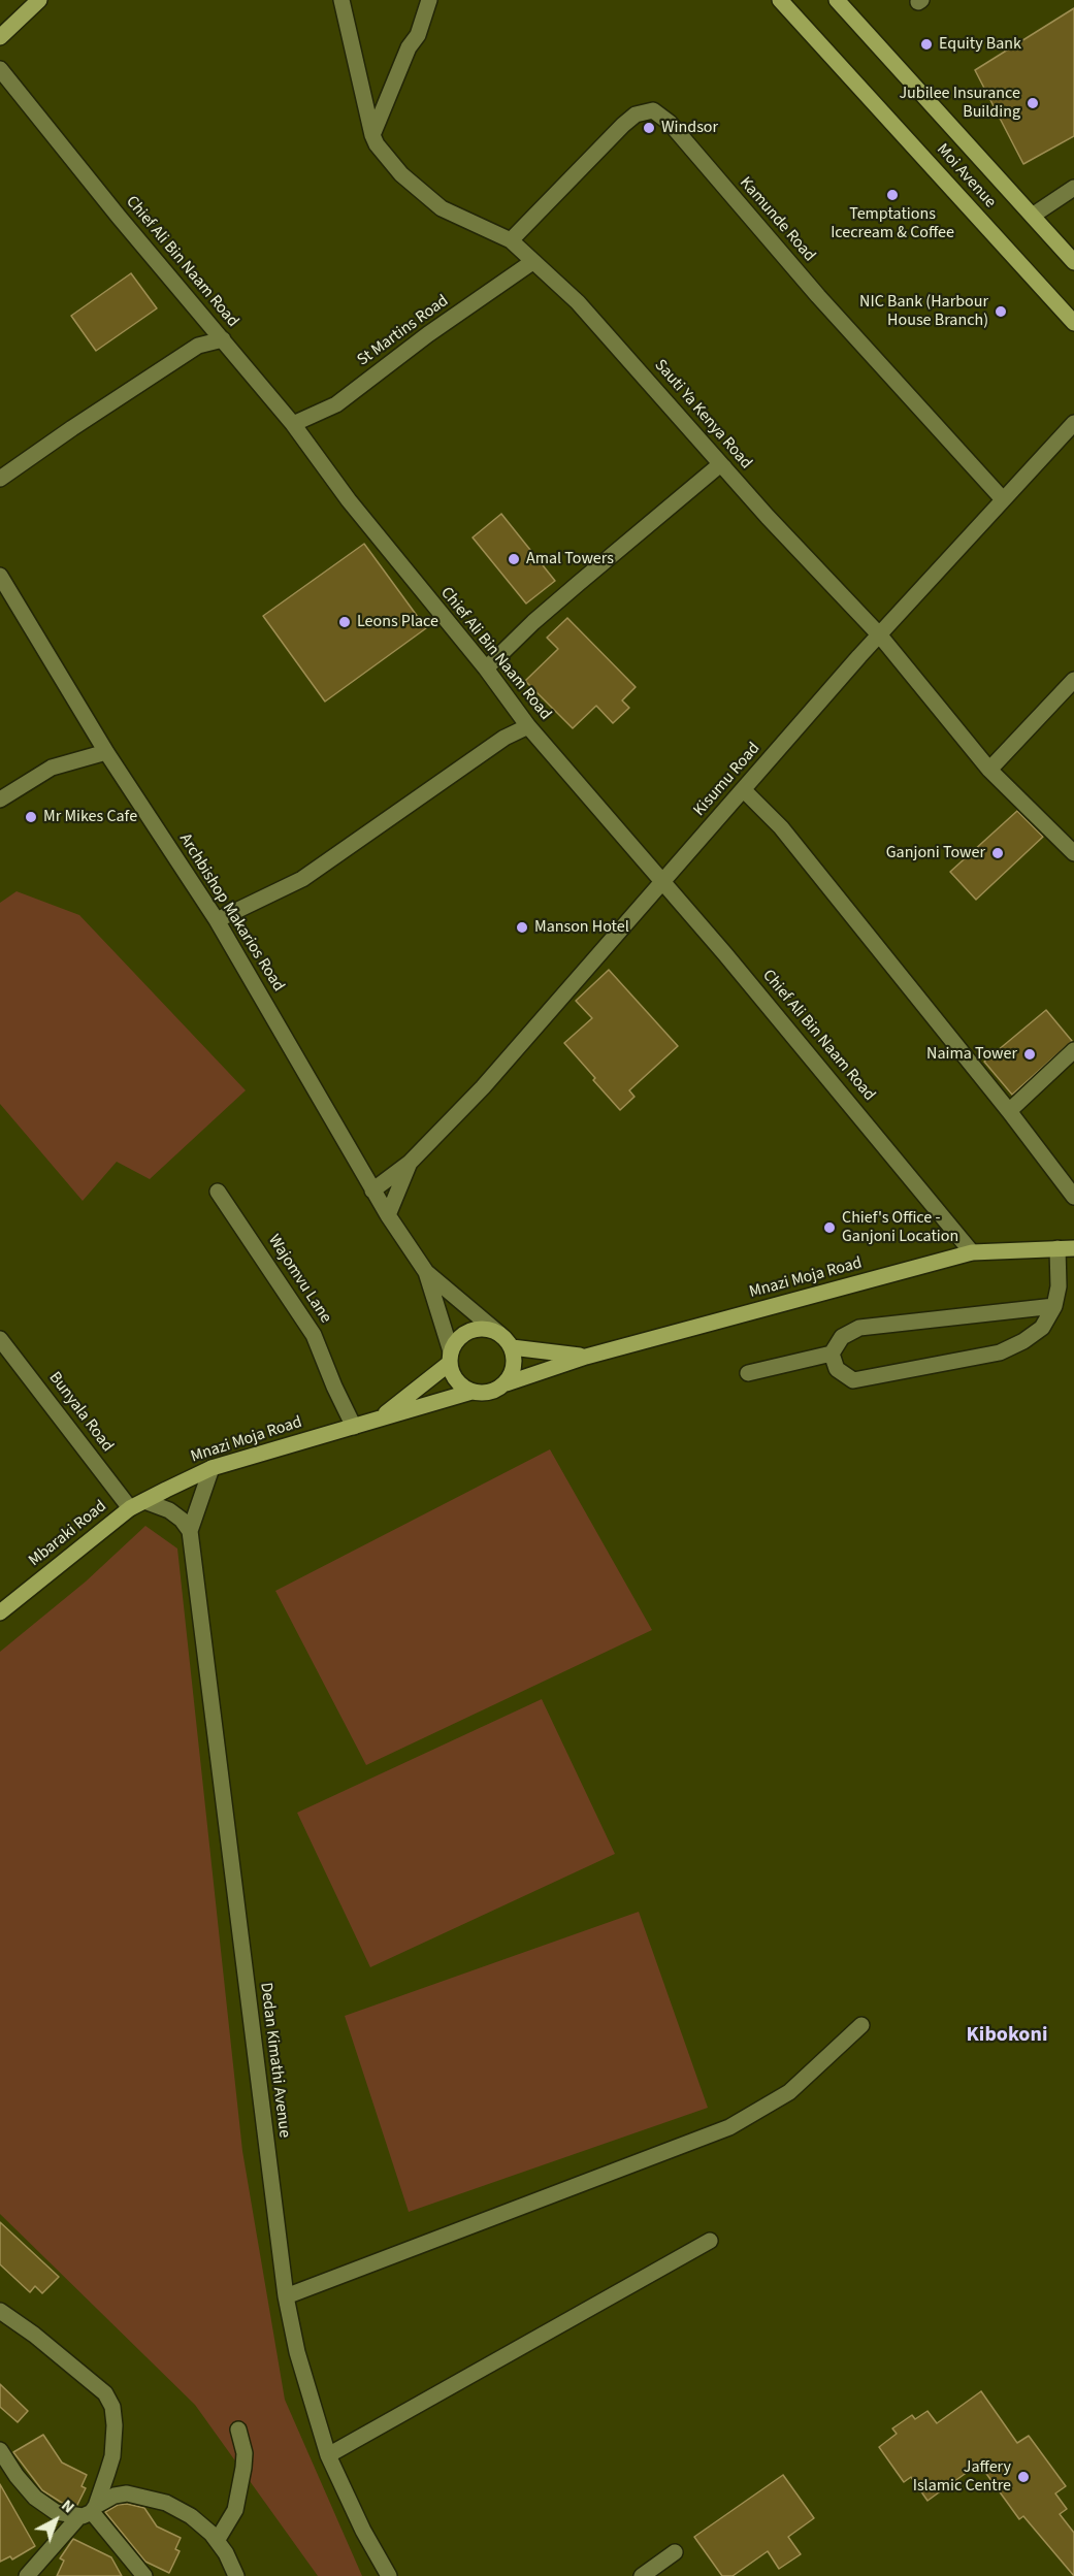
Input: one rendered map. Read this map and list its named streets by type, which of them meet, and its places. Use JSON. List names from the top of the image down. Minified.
{"streets":{"main road":["Moi Avenue","Mnazi Moja Road","Mbaraki Road"],"street":["Kamunde Road","Chief Ali Bin Naam Road","St Martins Road","Sauti Ya Kenya Road","Kisumu Road","Archbishop Makarios Road","Wajomvu Lane","Bunyala Road","Dedan Kimathi Avenue"]},"crossings":[["Kamunde Road","Sauti Ya Kenya Road"],["Kamunde Road","Kisumu Road"],["Chief Ali Bin Naam Road","St Martins Road"],["Chief Ali Bin Naam Road","Kisumu Road"],["Chief Ali Bin Naam Road","Mnazi Moja Road"],["St Martins Road","Sauti Ya Kenya Road"],["Sauti Ya Kenya Road","Kisumu Road"],["Kisumu Road","Archbishop Makarios Road"],["Mnazi Moja Road","Wajomvu Lane"],["Mnazi Moja Road","Bunyala Road"],["Mnazi Moja Road","Mbaraki Road"],["Mnazi Moja Road","Dedan Kimathi Avenue"],["Bunyala Road","Mbaraki Road"]],"districts":["Kibokoni"],"places":["Equity Bank","Jubilee Insurance Building","Windsor","Temptations Icecream & Coffee","NIC Bank (Harbour House Branch)","Amal Towers","Leons Place","Mr Mikes Cafe","Ganjoni Tower","Manson Hotel","Naima Tower","Chief's Office - Ganjoni Location","Jaffery Islamic Centre"],"north":"top right"}
